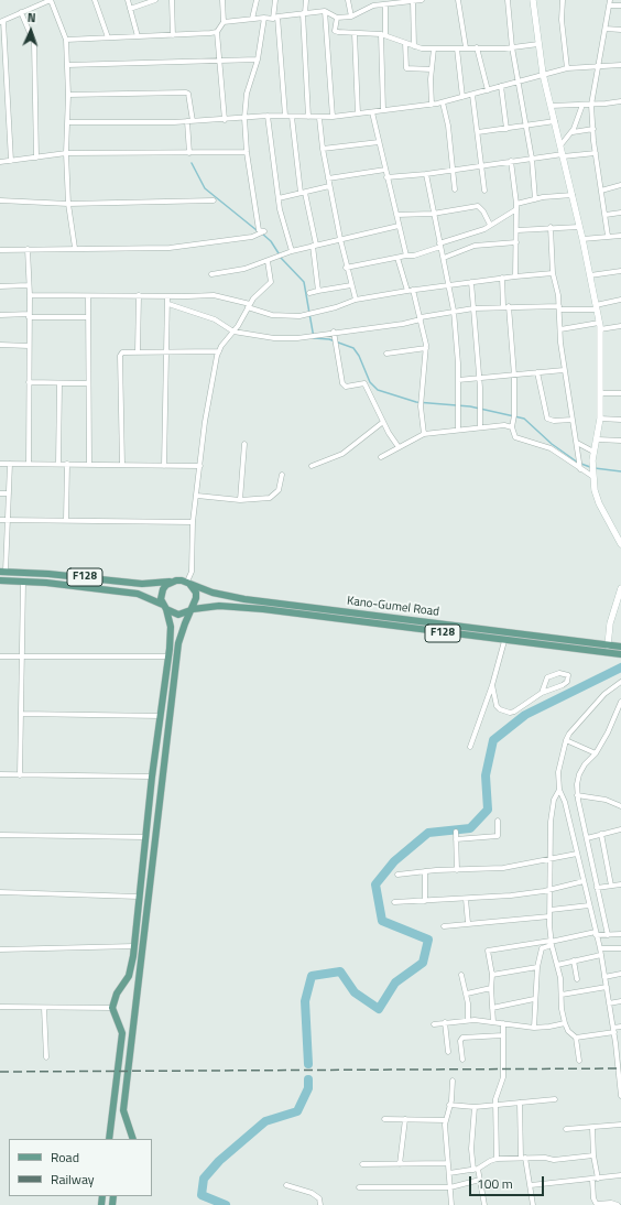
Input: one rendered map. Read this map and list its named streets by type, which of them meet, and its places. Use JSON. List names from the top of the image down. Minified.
{"streets":{"main road":["F128","Kano-Gumel Road"]},"crossings":[["F128","Kano-Gumel Road"]],"legend":["Road","Railway"],"scale_bar":"100 m","north":"top"}
